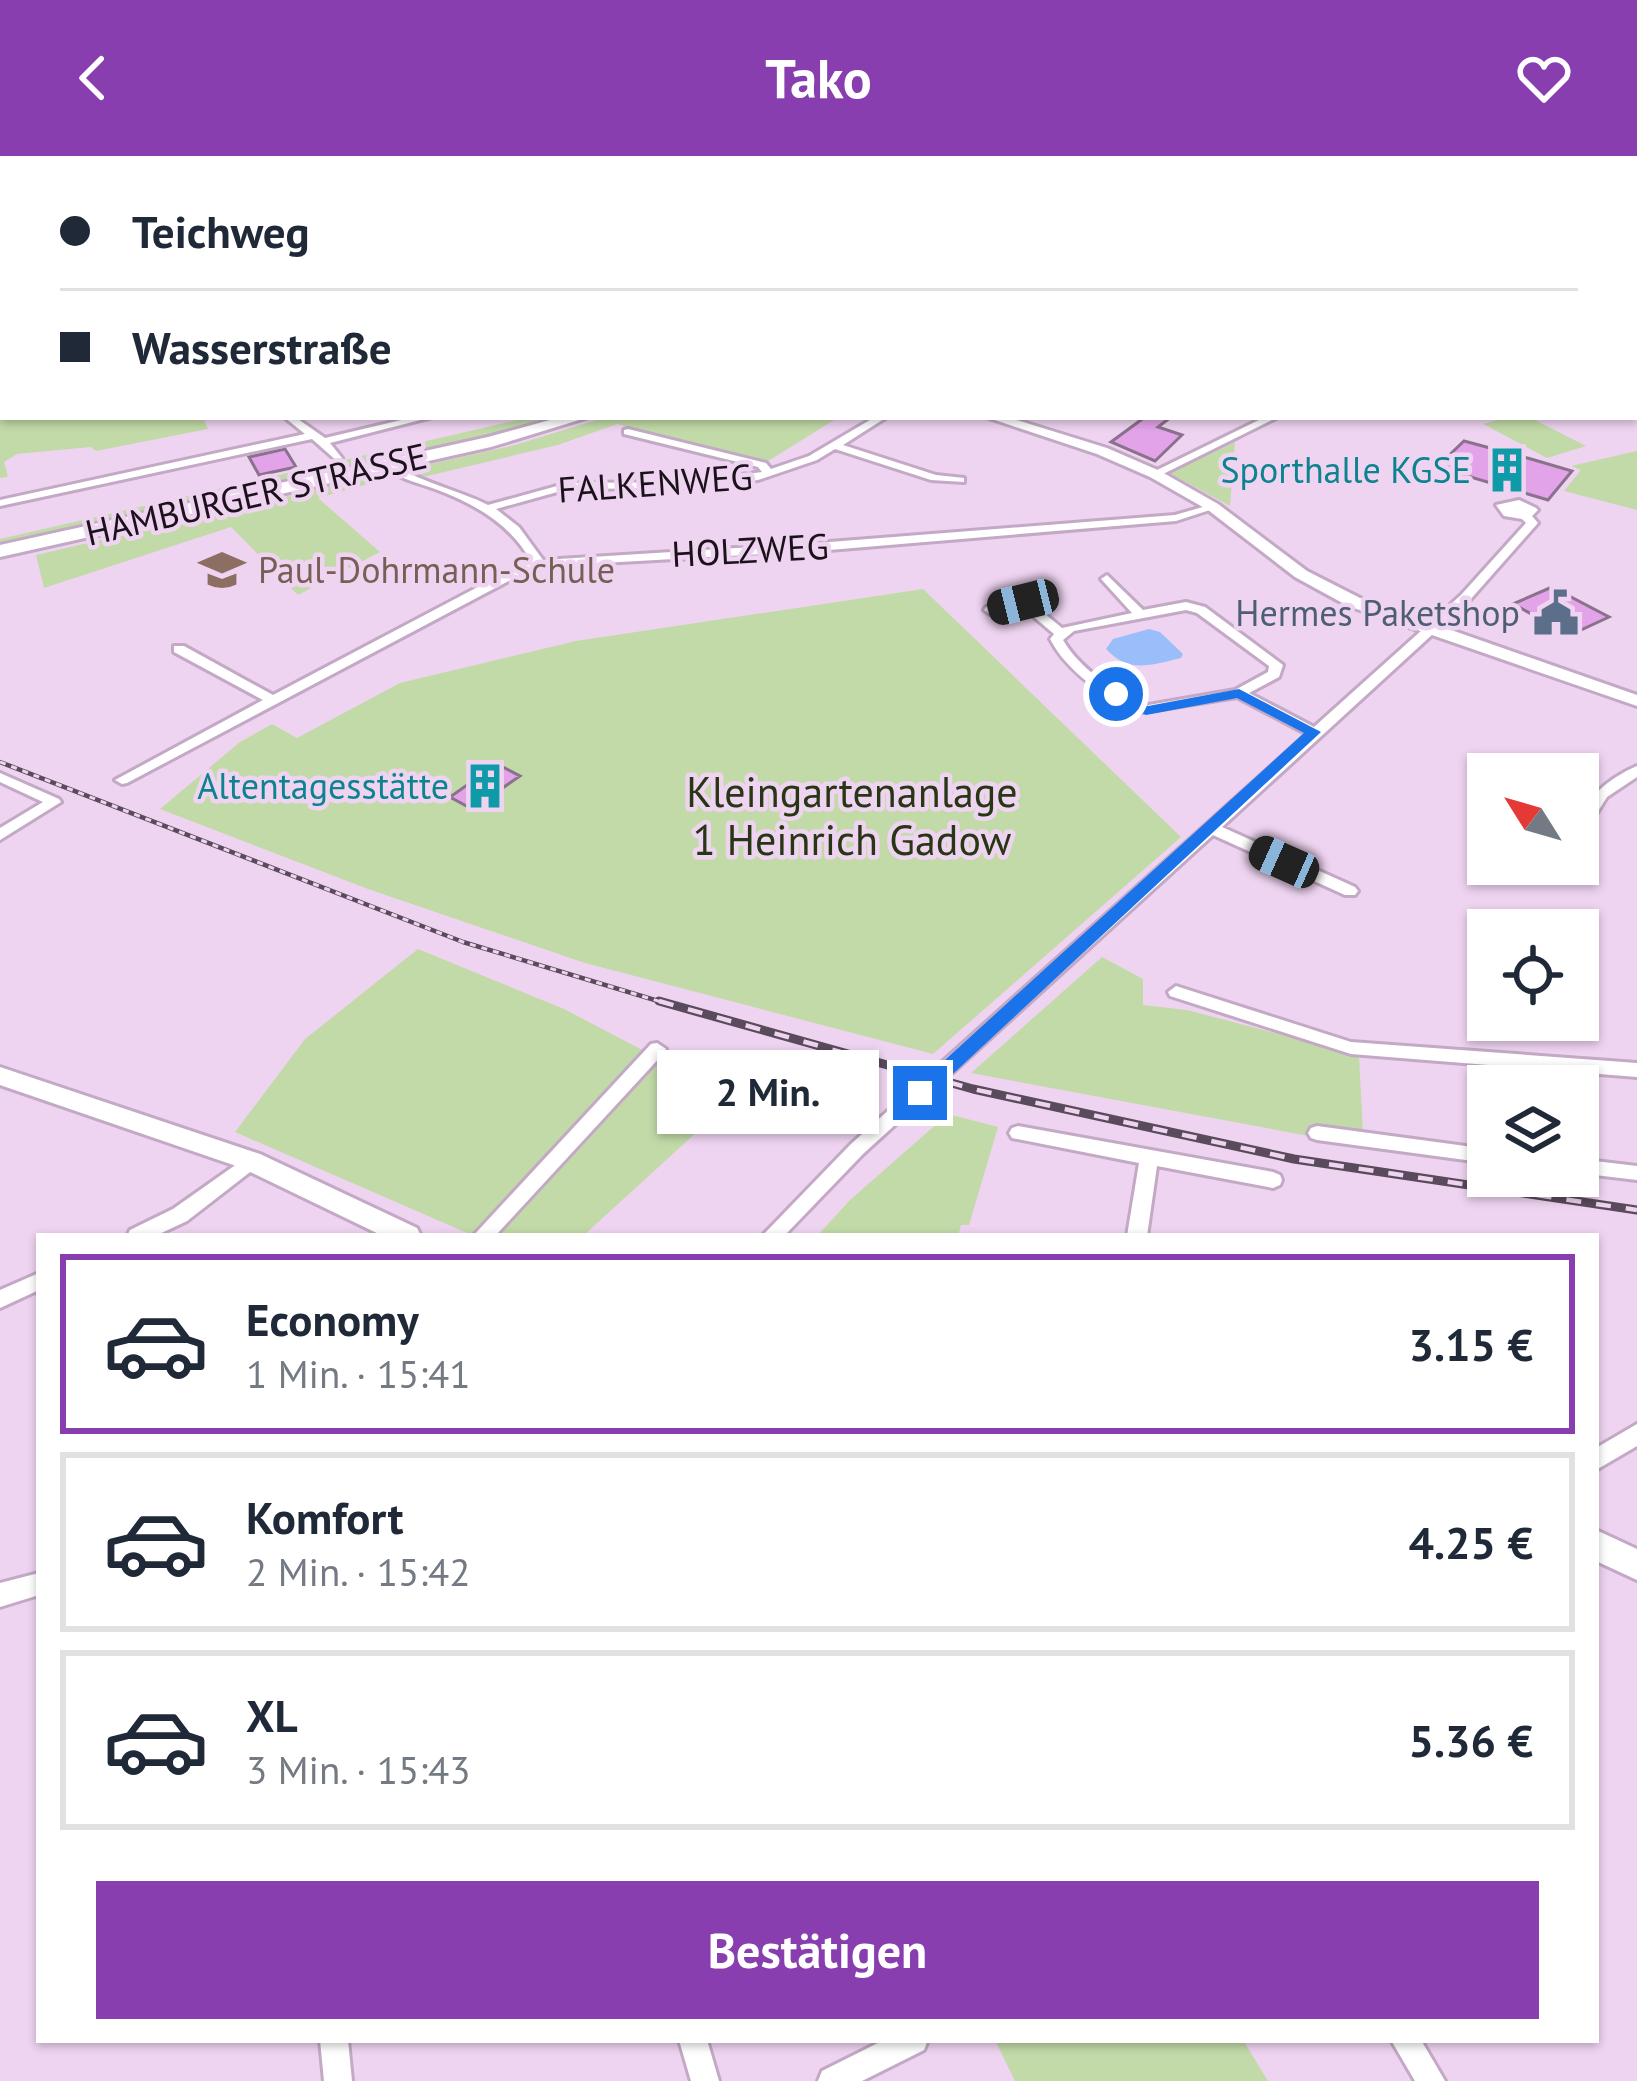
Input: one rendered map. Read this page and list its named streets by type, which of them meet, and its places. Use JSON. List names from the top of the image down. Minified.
{"streets":{"main road":["HAMBURGER STRASSE"],"street":["FALKENWEG","HOLZWEG"]},"parks":["Kleingartenanlage 1 Heinrich Gadow"],"places":{"building":["Sporthalle KGSE","Altentagesstätte"],"school or university":["Paul-Dohrmann-Schule"],"public building":["Hermes Paketshop"]},"north":"top left","page":{"header":"Tako","banner":["Teichweg","Wasserstraße"],"bubble":"2 Min.","list":[{"name":"Economy","note":"1 Min. · 15:41","value":"3.15 €"},{"name":"Komfort","note":"2 Min. · 15:42","value":"4.25 €"},{"name":"XL","note":"3 Min. · 15:43","value":"5.36 €"}],"buttons":"Bestätigen"}}
